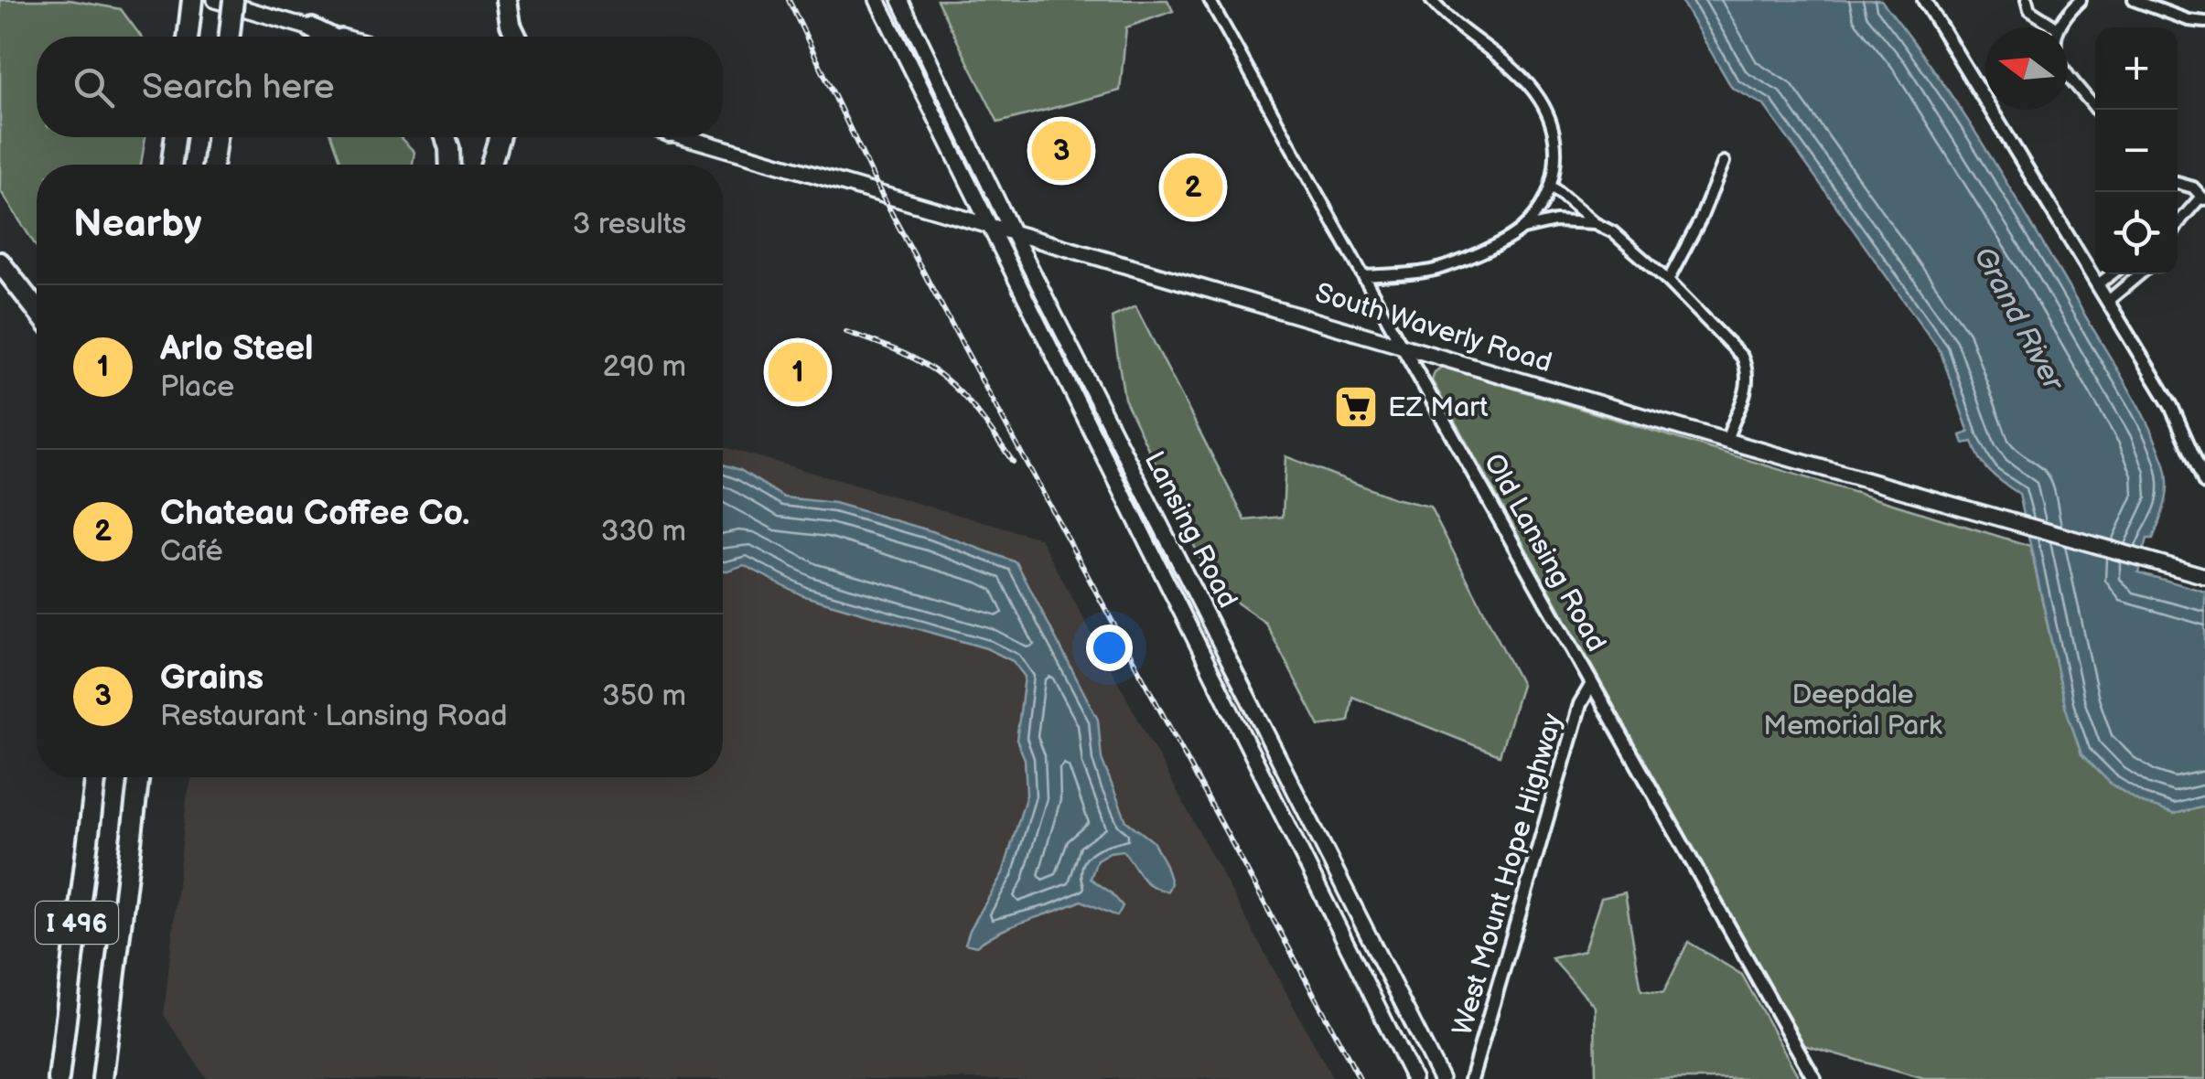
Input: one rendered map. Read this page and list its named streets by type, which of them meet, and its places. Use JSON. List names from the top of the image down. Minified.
{"streets":{"highway":["I 496"],"main road":["South Waverly Road","Lansing Road"],"street":["Old Lansing Road","West Mount Hope Highway"]},"crossings":[["South Waverly Road","Lansing Road"],["South Waverly Road","Old Lansing Road"],["Old Lansing Road","West Mount Hope Highway"]],"water":["Grand River"],"parks":["Deepdale Memorial Park"],"places":{"supermarket":["EZ Mart"]},"north":"left","page":{"map_buttons":["+","−"],"search":"Search here","pins":["3","2","1"],"heading":["Nearby","3 results"],"list":[{"mark":"1","name":"Arlo Steel","note":"Place","value":"290 m"},{"mark":"2","name":"Chateau Coffee Co.","note":"Café","value":"330 m"},{"mark":"3","name":"Grains","note":"Restaurant · Lansing Road","value":"350 m"}]}}
